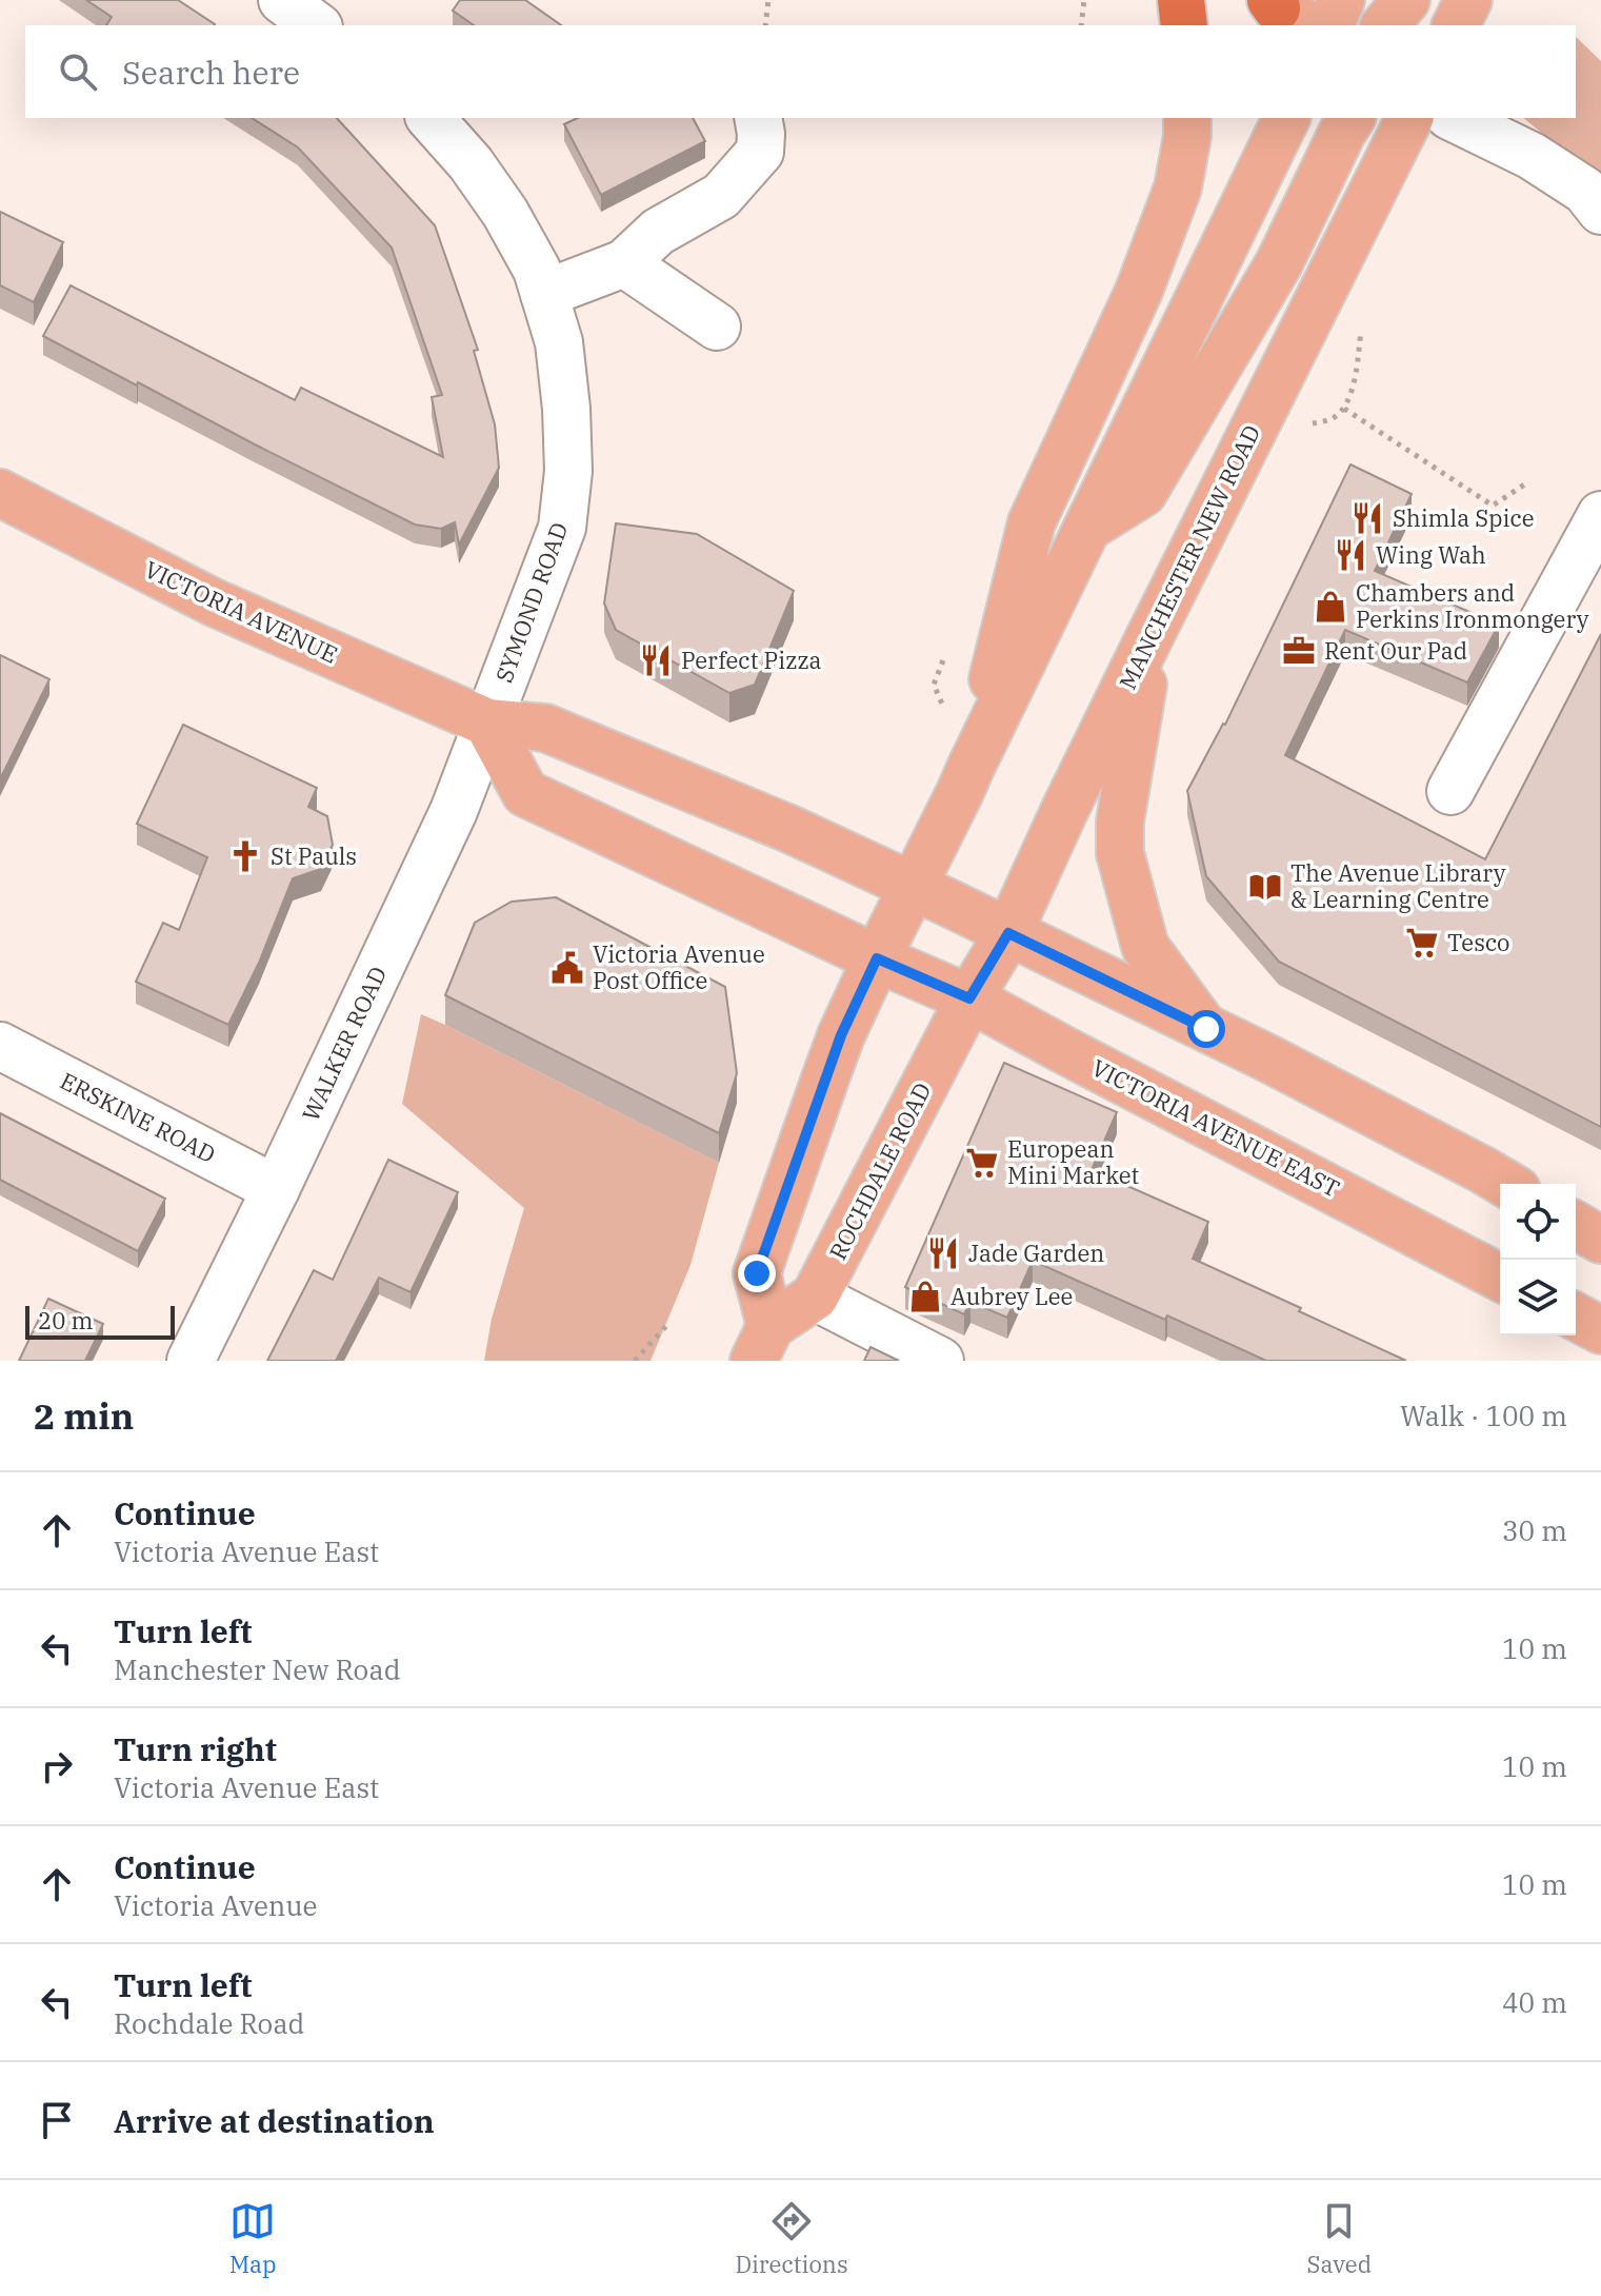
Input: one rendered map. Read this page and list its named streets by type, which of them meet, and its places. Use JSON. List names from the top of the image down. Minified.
{"streets":{"main road":["MANCHESTER NEW ROAD","VICTORIA AVENUE","VICTORIA AVENUE EAST","ROCHDALE ROAD"],"street":["SYMOND ROAD","WALKER ROAD","ERSKINE ROAD"]},"crossings":[["MANCHESTER NEW ROAD","VICTORIA AVENUE EAST"],["MANCHESTER NEW ROAD","ROCHDALE ROAD"],["SYMOND ROAD","VICTORIA AVENUE"],["SYMOND ROAD","WALKER ROAD"],["VICTORIA AVENUE","WALKER ROAD"],["WALKER ROAD","ERSKINE ROAD"],["VICTORIA AVENUE EAST","ROCHDALE ROAD"]],"places":{"restaurant":["Shimla Spice","Wing Wah","Perfect Pizza","Jade Garden"],"shop":["Chambers and Perkins Ironmongery","Aubrey Lee"],"office":["Rent Our Pad"],"church":["St Pauls"],"library":["The Avenue Library & Learning Centre"],"supermarket":["Tesco","European Mini Market"],"public building":["Victoria Avenue Post Office"]},"scale_bar":"20 m","page":{"search":"Search here","scale":"20 m","heading":["2 min","Walk · 100 m"],"list":[["Continue","Victoria Avenue East","30 m"],["Turn left","Manchester New Road","10 m"],["Turn right","Victoria Avenue East","10 m"],["Continue","Victoria Avenue","10 m"],["Turn left","Rochdale Road","40 m"],"Arrive at destination"],"nav":["Map","Directions","Saved"]}}
